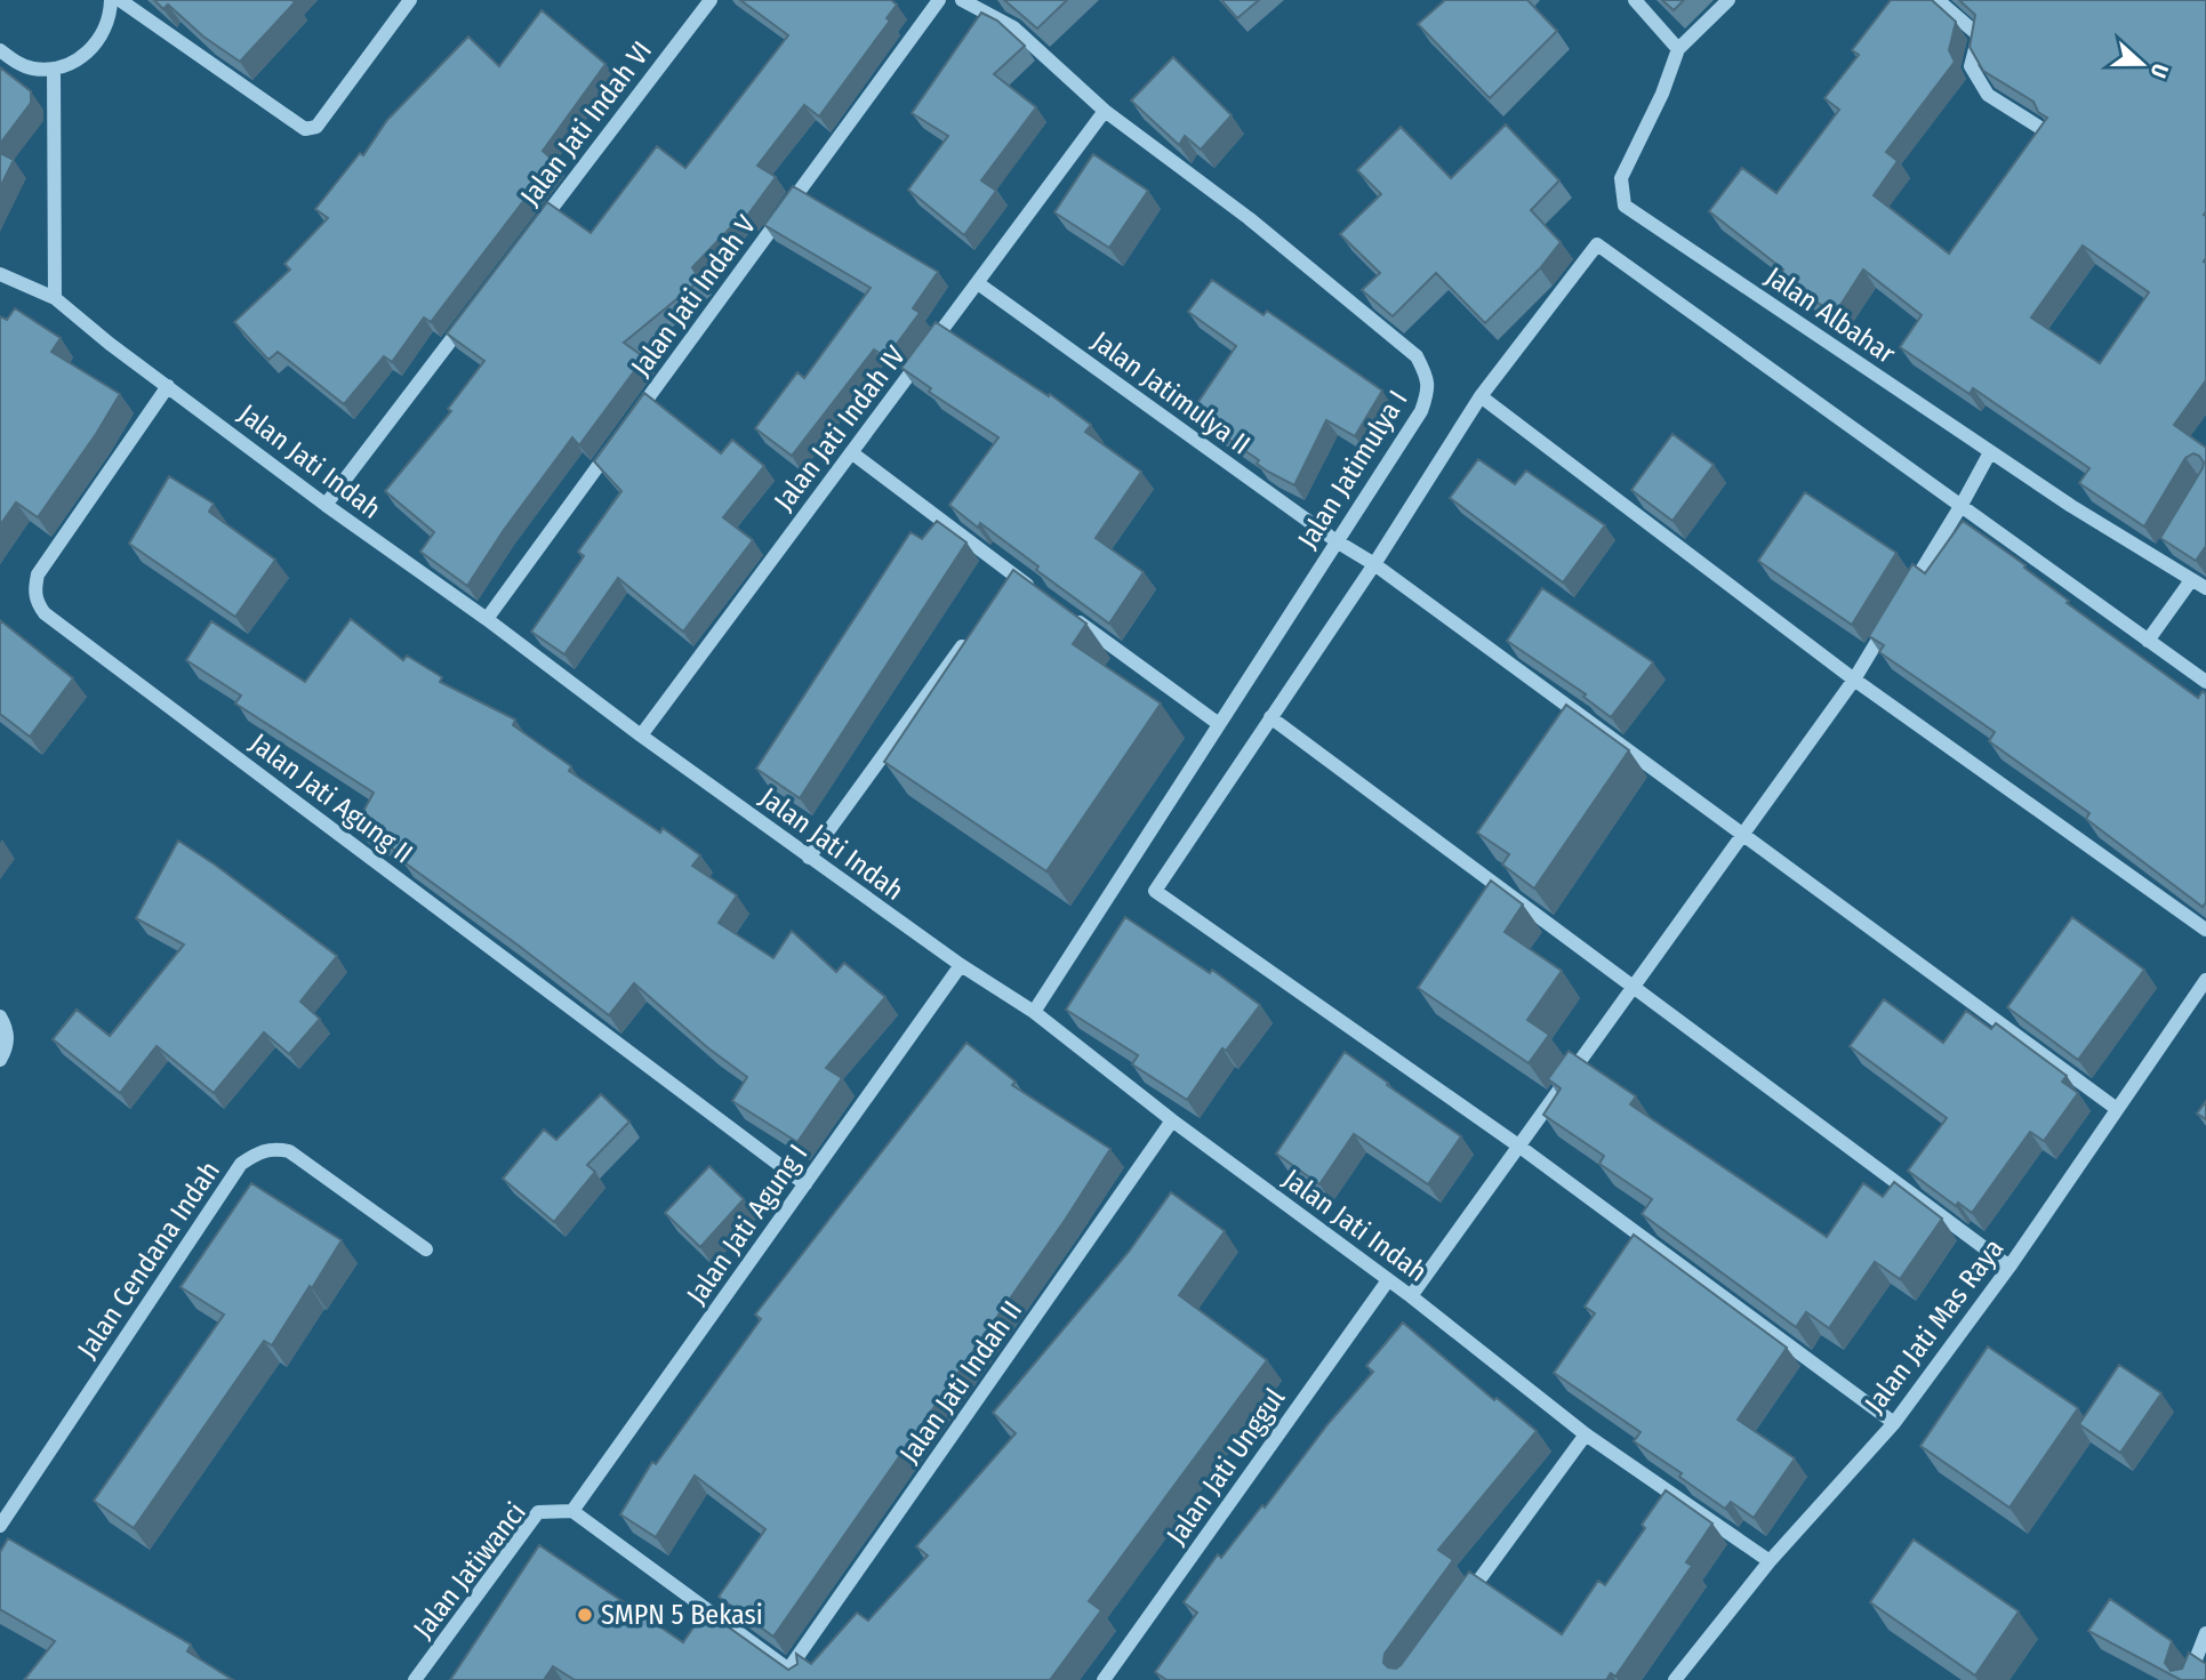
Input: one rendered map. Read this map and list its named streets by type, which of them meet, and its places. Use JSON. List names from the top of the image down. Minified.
{"streets":{"street":["Jalan Jati Indah VI","Jalan Jati Indah V","Jalan Albahar","Jalan Jatimulya II","Jalan Jati Indah IV","Jalan Jati Indah","Jalan Jatimulya I","Jalan Jati Agung II","Jalan Jati Agung I","Jalan Cendana Indah","Jalan Jati Mas Raya","Jalan Jati Indah II","Jalan Jati Unggul","Jalan Jatiwanci"]},"crossings":[["Jalan Jatimulya II","Jalan Jati Indah IV"],["Jalan Jatimulya II","Jalan Jatimulya I"],["Jalan Jatimulya II","Jalan Jati Mas Raya"],["Jalan Jati Indah IV","Jalan Jati Indah"],["Jalan Jati Indah IV","Jalan Jatimulya I"],["Jalan Jati Indah","Jalan Jatimulya I"],["Jalan Jati Indah","Jalan Jati Agung II"],["Jalan Jati Indah","Jalan Jati Agung I"],["Jalan Jati Indah","Jalan Jati Mas Raya"],["Jalan Jati Indah","Jalan Jati Indah II"],["Jalan Jati Indah","Jalan Jati Unggul"],["Jalan Jati Agung II","Jalan Jati Agung I"],["Jalan Jati Agung I","Jalan Jatiwanci"]],"places":["SMPN 5 Bekasi"],"north":"right"}
